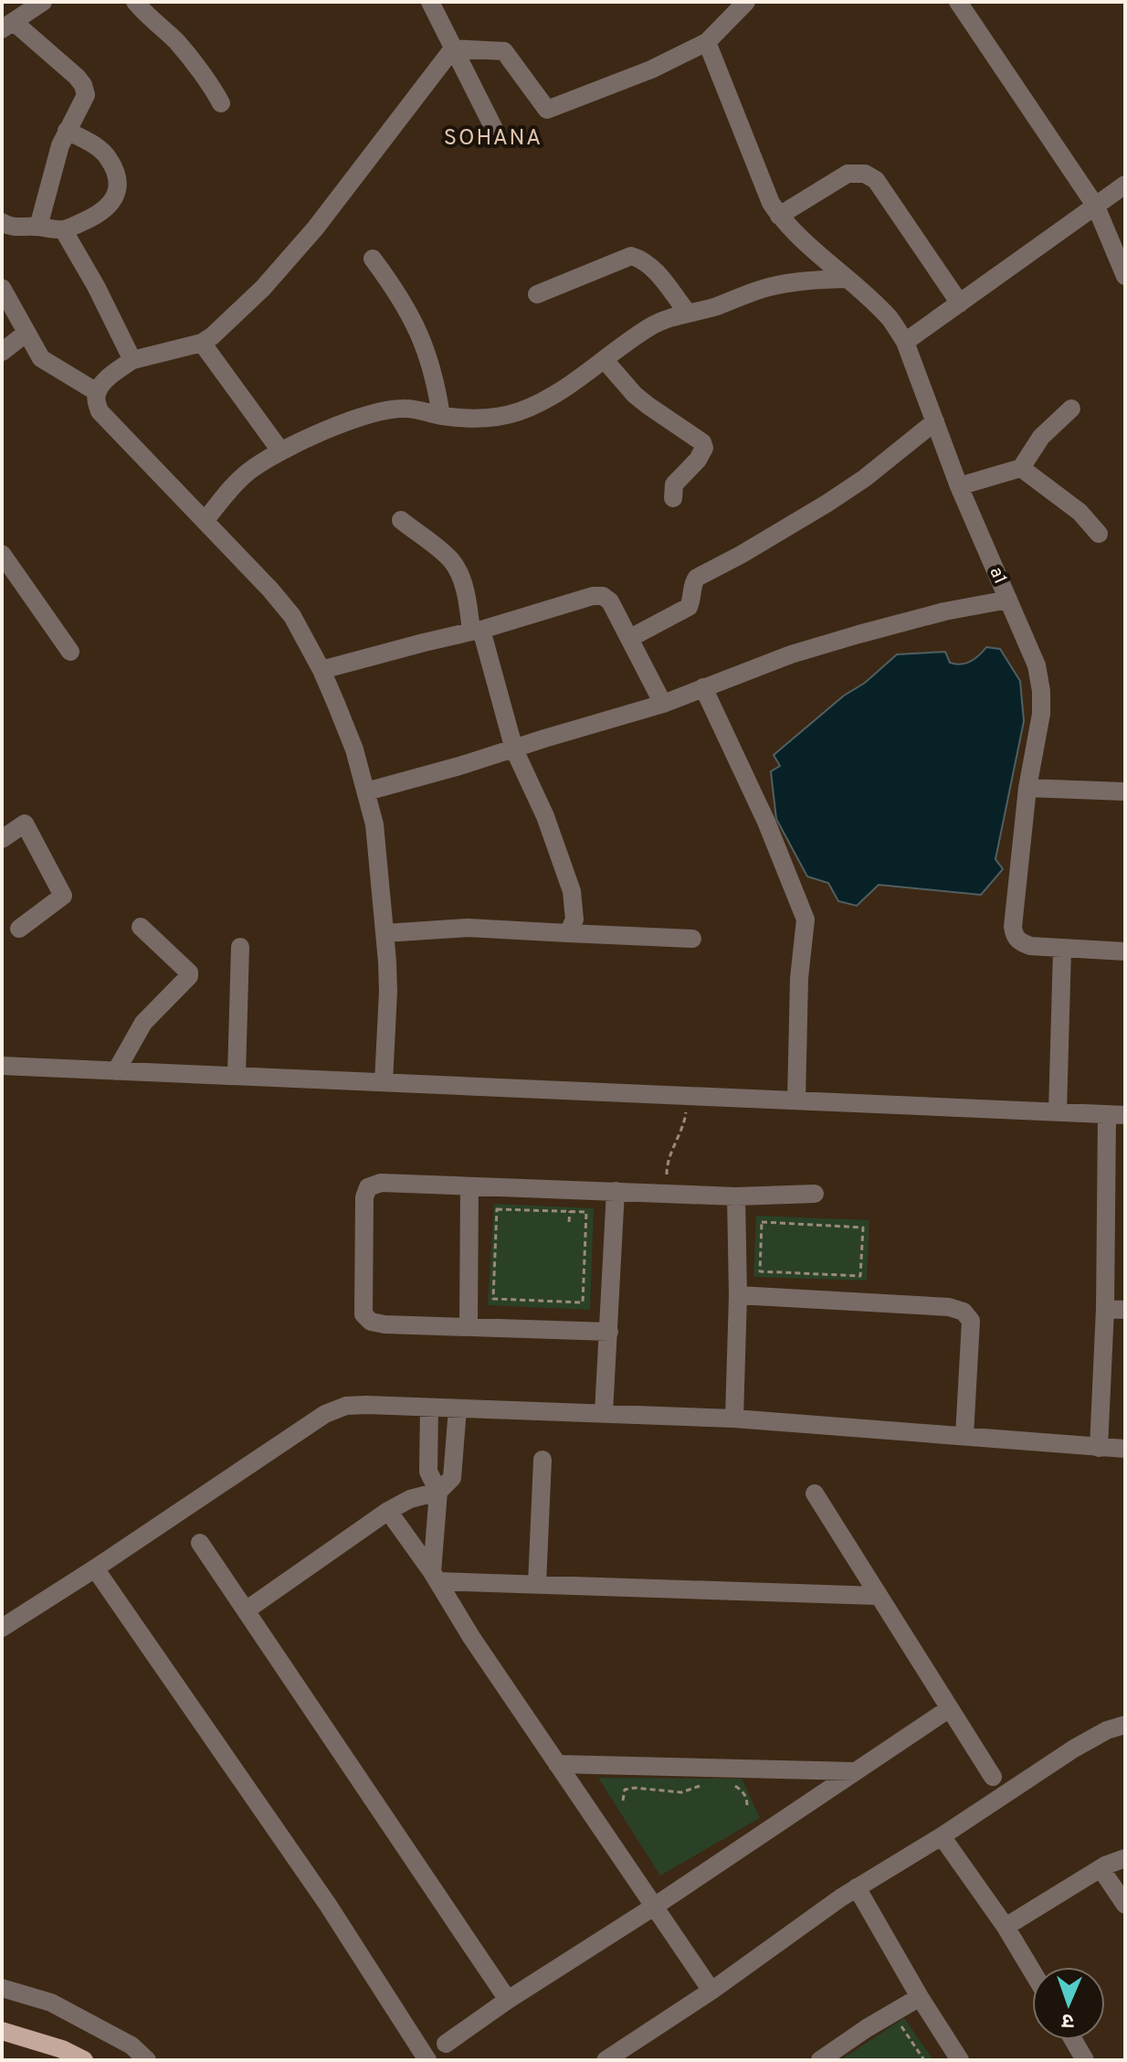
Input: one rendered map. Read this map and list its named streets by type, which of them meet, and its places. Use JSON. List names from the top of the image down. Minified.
{"streets":{"street":["a1"]},"districts":["SOHANA"],"north":"bottom"}
